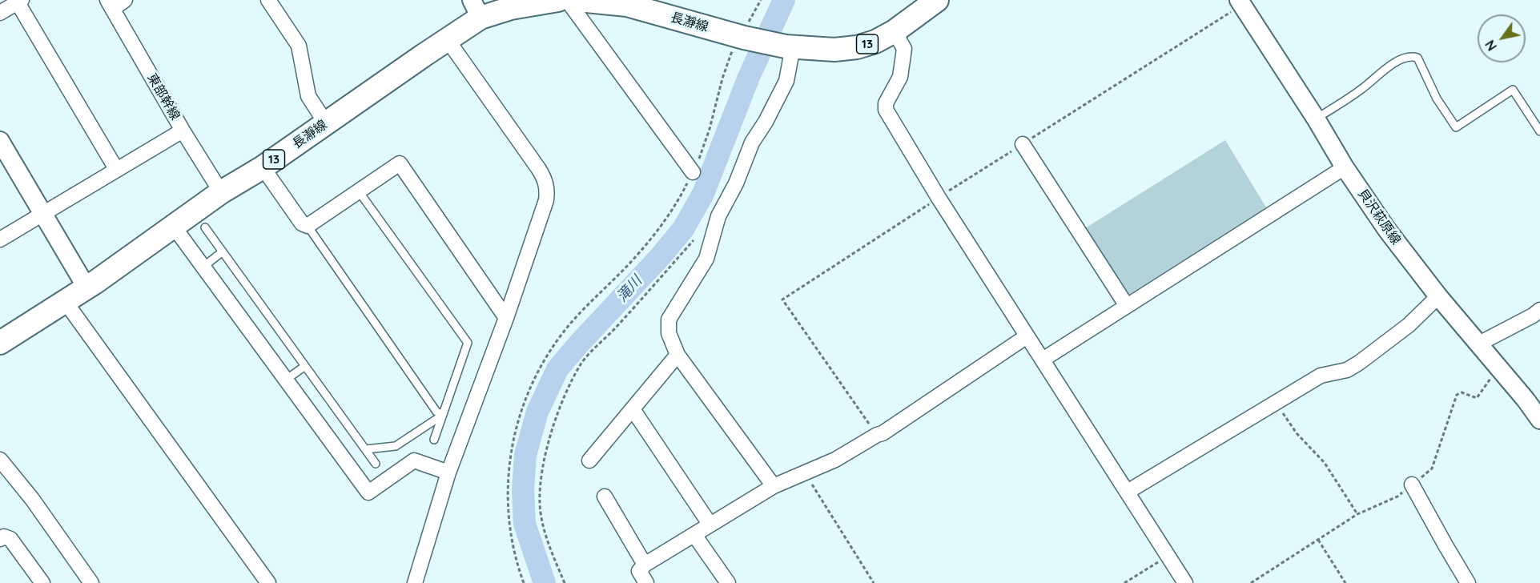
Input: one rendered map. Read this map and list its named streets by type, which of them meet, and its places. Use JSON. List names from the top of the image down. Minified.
{"streets":{"main road":["長瀞線","13"],"street":["東部幹線","貝沢萩原線"]},"crossings":[["長瀞線","13"],["長瀞線","東部幹線"]],"water":["滝川"],"north":"bottom left"}
